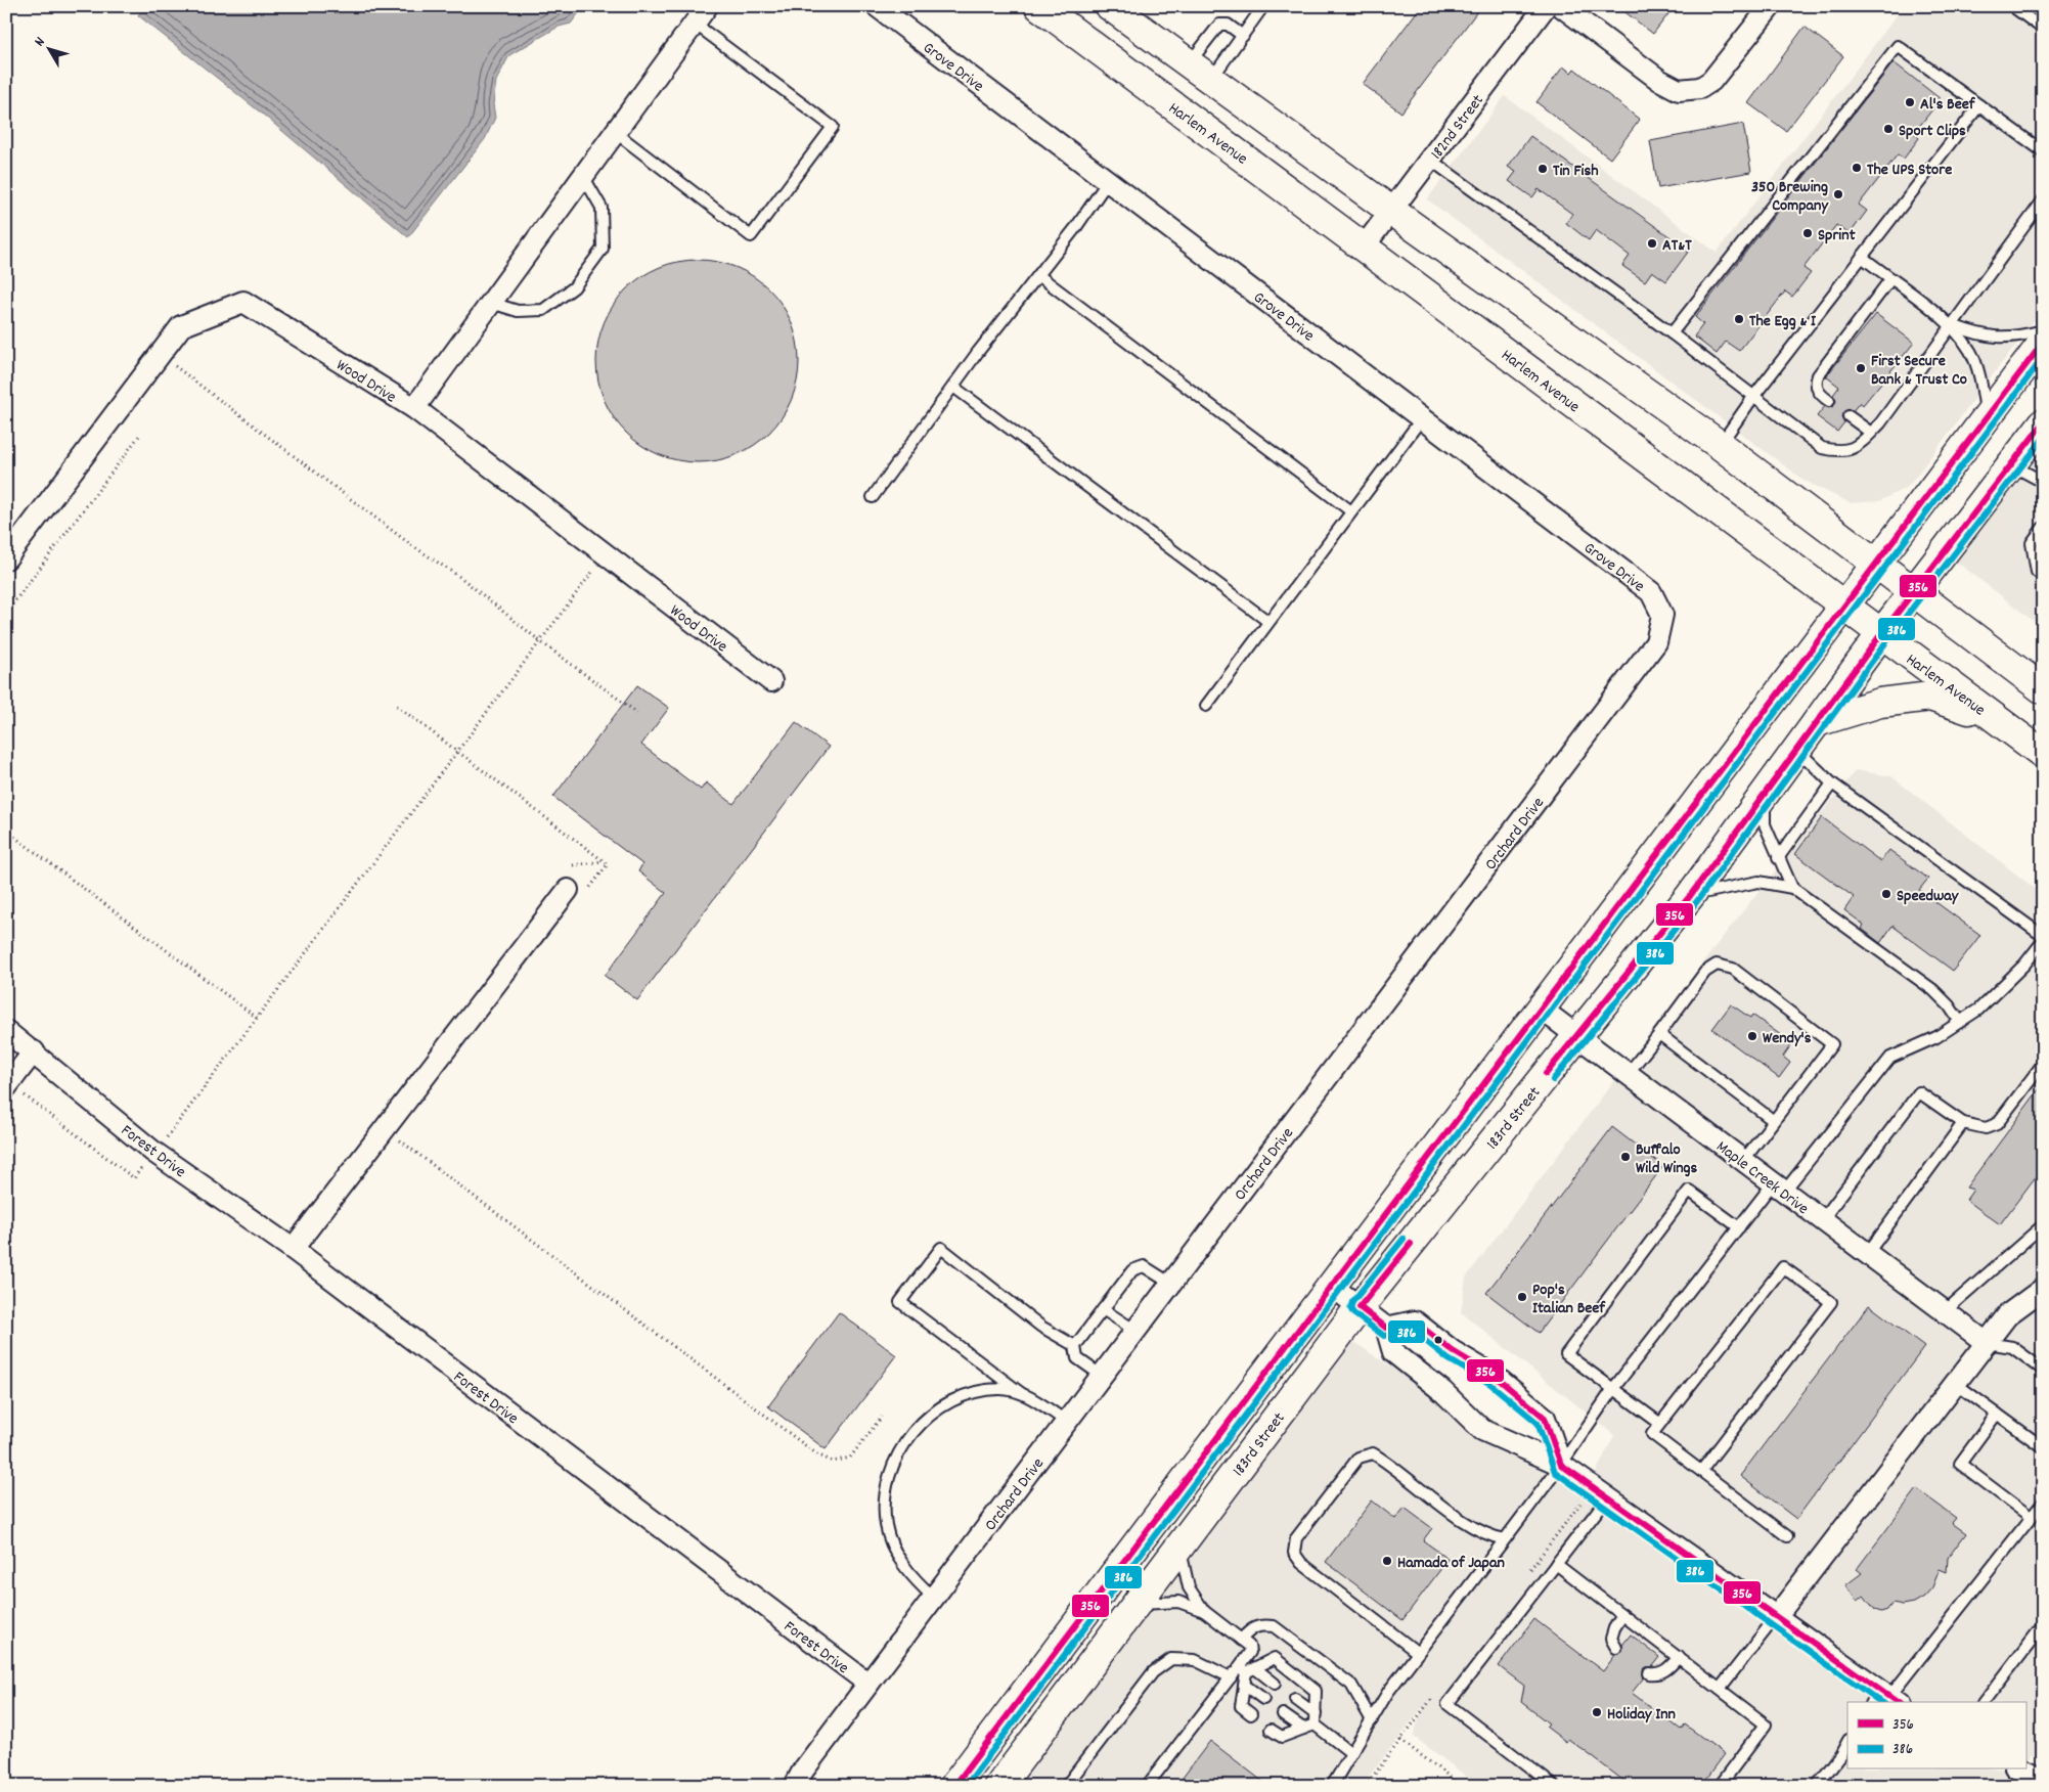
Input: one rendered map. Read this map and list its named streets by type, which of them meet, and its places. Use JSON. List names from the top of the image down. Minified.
{"streets":{"street":["Grove Drive","182nd Street","Harlem Avenue","Wood Drive","Orchard Drive","183rd Street","Forest Drive","Maple Creek Drive"]},"crossings":[["Grove Drive","Orchard Drive"],["182nd Street","Harlem Avenue"],["Harlem Avenue","183rd Street"],["Orchard Drive","Forest Drive"],["183rd Street","Maple Creek Drive"]],"places":["Al's Beef","Sport Clips","The UPS Store","Tin Fish","350 Brewing Company","Sprint","AT&T","The Egg & I","First Secure Bank & Trust Co","Speedway","Wendy's","Buffalo Wild Wings","Pop's Italian Beef","Hamada of Japan","Holiday Inn"],"lines":["transit line 356","transit line 386"],"legend":["356","386"],"north":"top left"}
